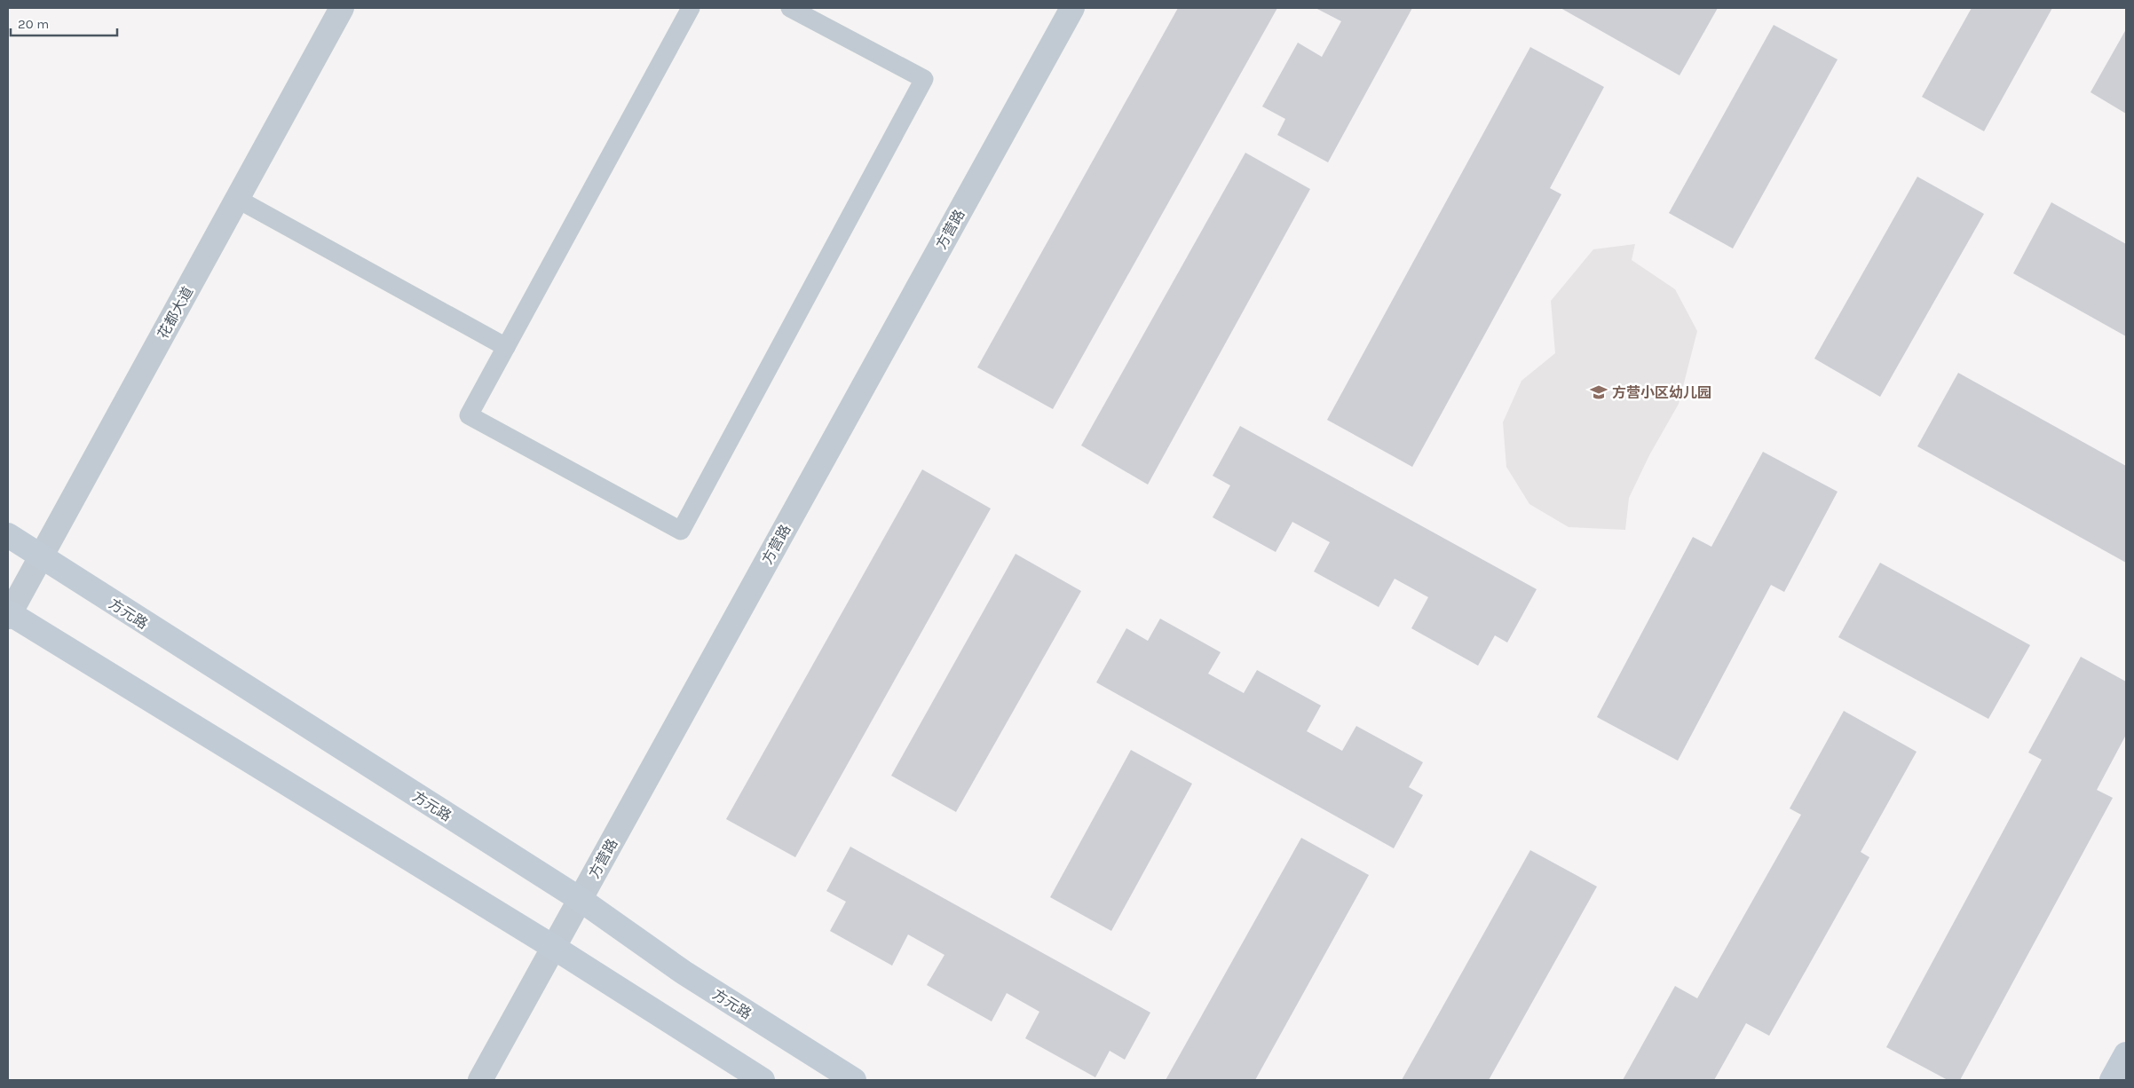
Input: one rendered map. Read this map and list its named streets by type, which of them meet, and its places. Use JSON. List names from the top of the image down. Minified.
{"streets":{"street":["方营路","花都大道","方元路"]},"crossings":[["方营路","方元路"],["花都大道","方元路"]],"places":{"school or university":["方营小区幼儿园"]},"scale_bar":"20 m"}
